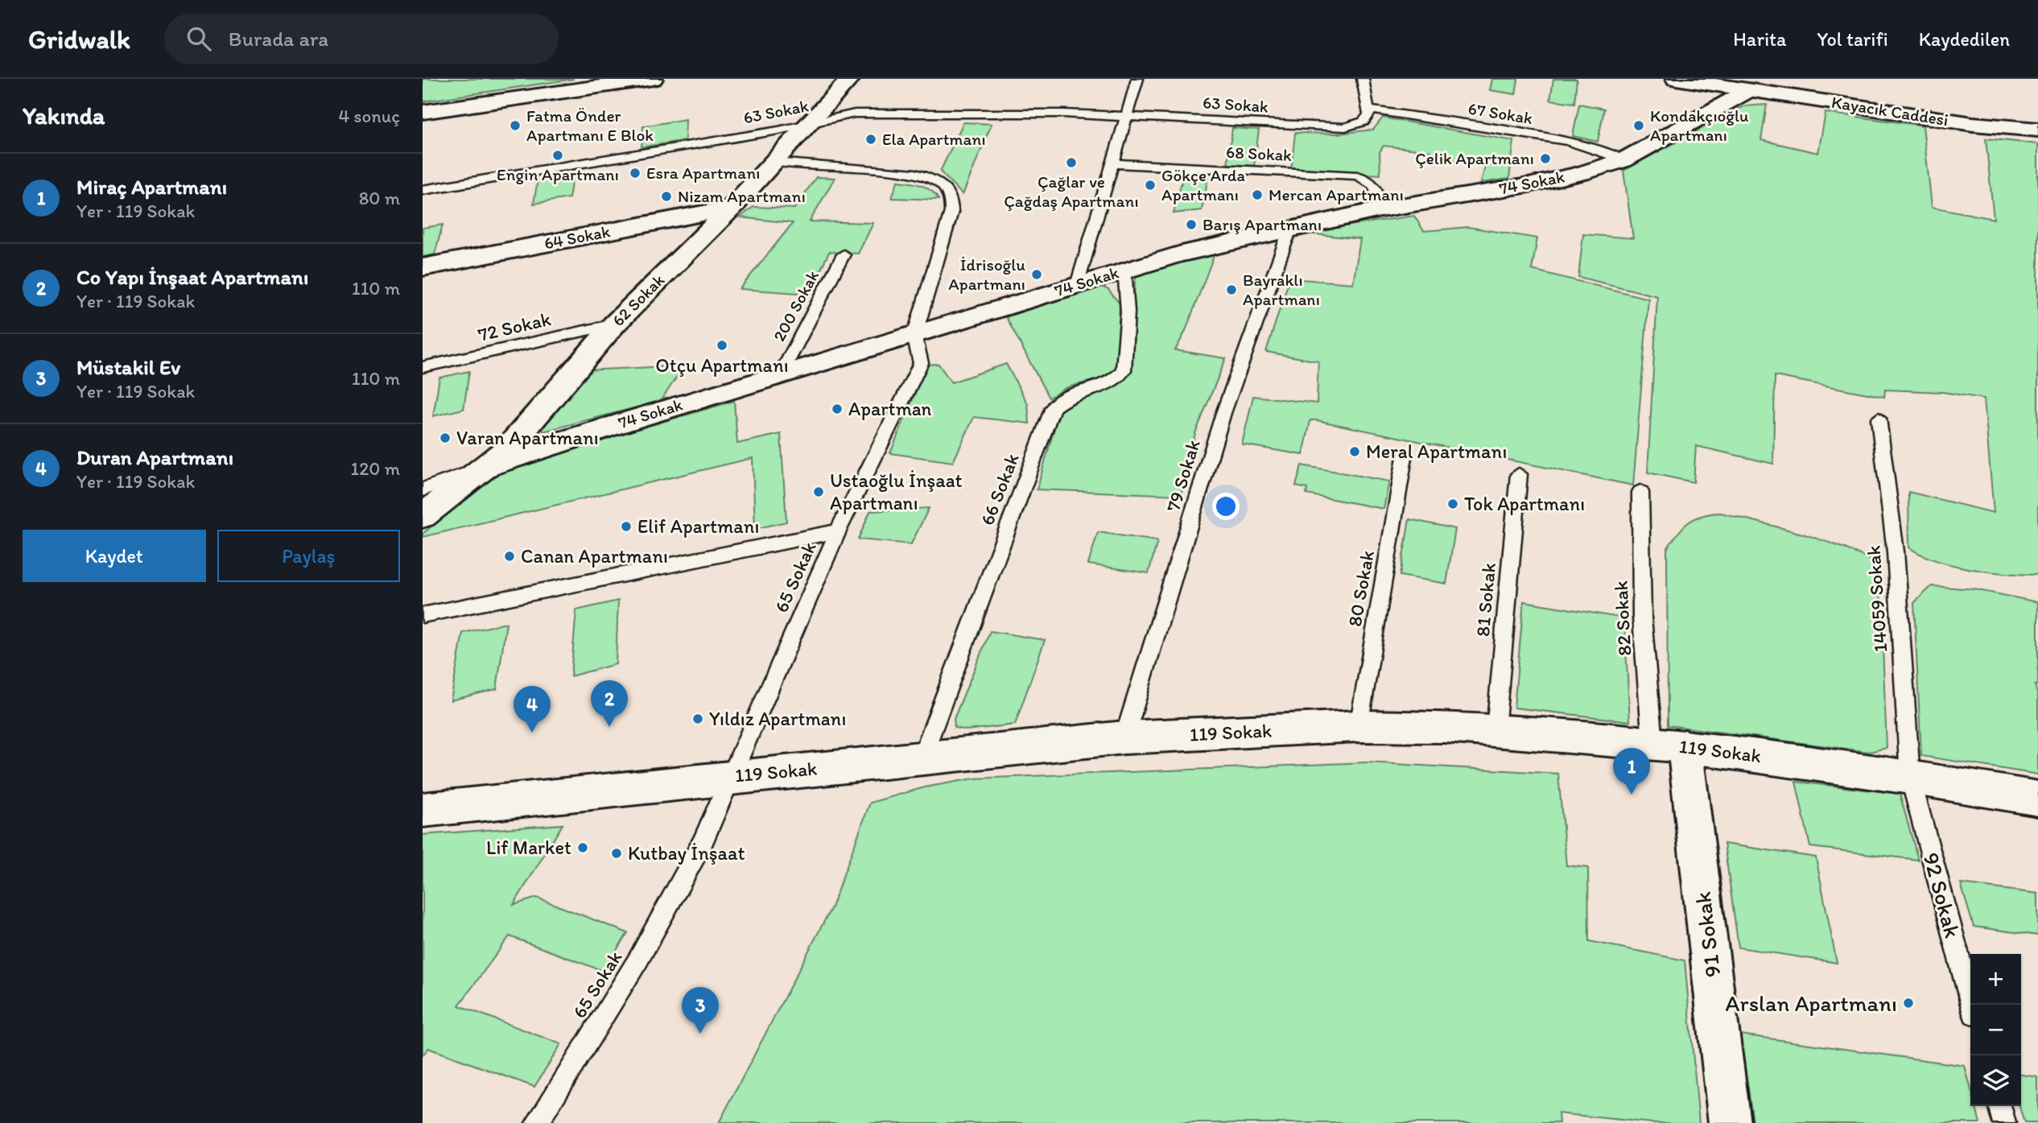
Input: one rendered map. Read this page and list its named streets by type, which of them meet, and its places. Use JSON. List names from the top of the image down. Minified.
{"streets":{"street":["Kayacık Caddesi","74 Sokak","64 Sokak","62 Sokak","119 Sokak","91 Sokak"],"lane":["63 Sokak","67 Sokak","68 Sokak","200 Sokak","72 Sokak","79 Sokak","66 Sokak","65 Sokak","80 Sokak","14059 Sokak","81 Sokak","82 Sokak","92 Sokak"]},"crossings":[["63 Sokak","67 Sokak"],["63 Sokak","62 Sokak"],["Kayacık Caddesi","74 Sokak"],["67 Sokak","74 Sokak"],["68 Sokak","74 Sokak"],["74 Sokak","62 Sokak"],["74 Sokak","200 Sokak"],["74 Sokak","79 Sokak"],["74 Sokak","66 Sokak"],["74 Sokak","65 Sokak"],["64 Sokak","62 Sokak"],["62 Sokak","72 Sokak"],["62 Sokak","65 Sokak"],["79 Sokak","119 Sokak"],["66 Sokak","119 Sokak"],["65 Sokak","119 Sokak"],["80 Sokak","119 Sokak"],["14059 Sokak","119 Sokak"],["14059 Sokak","92 Sokak"],["81 Sokak","119 Sokak"],["82 Sokak","119 Sokak"],["82 Sokak","91 Sokak"],["119 Sokak","92 Sokak"],["119 Sokak","91 Sokak"]],"places":["Fatma Önder Apartmanı E Blok","Kondakçıoğlu Apartmanı","Ela Apartmanı","Engin Apartmanı","Çelik Apartmanı","Çağlar ve Çağdaş Apartmanı","Esra Apartmanı","Gökçe Arda Apartmanı","Mercan Apartmanı","Nizam Apartmanı","Barış Apartmanı","İdrisoğlu Apartmanı","Bayraklı Apartmanı","Otçu Apartmanı","Apartman","Varan Apartmanı","Meral Apartmanı","Ustaoğlu İnşaat Apartmanı","Tok Apartmanı","Elif Apartmanı","Canan Apartmanı","Yıldız Apartmanı","Lif Market","Kutbay İnşaat","Arslan Apartmanı"],"page":{"header":"Gridwalk","search":"Burada ara","nav":["Harita","Yol tarifi","Kaydedilen"],"heading":["Yakında","4 sonuç"],"list":[{"mark":"1","name":"Miraç Apartmanı","note":"Yer · 119 Sokak","value":"80 m"},{"mark":"2","name":"Co Yapı İnşaat Apartmanı","note":"Yer · 119 Sokak","value":"110 m"},{"mark":"3","name":"Müstakil Ev","note":"Yer · 119 Sokak","value":"110 m"},{"mark":"4","name":"Duran Apartmanı","note":"Yer · 119 Sokak","value":"120 m"}],"buttons":["Kaydet","Paylaş"],"pins":["2","4","1","3"],"map_buttons":["+","−"]}}
